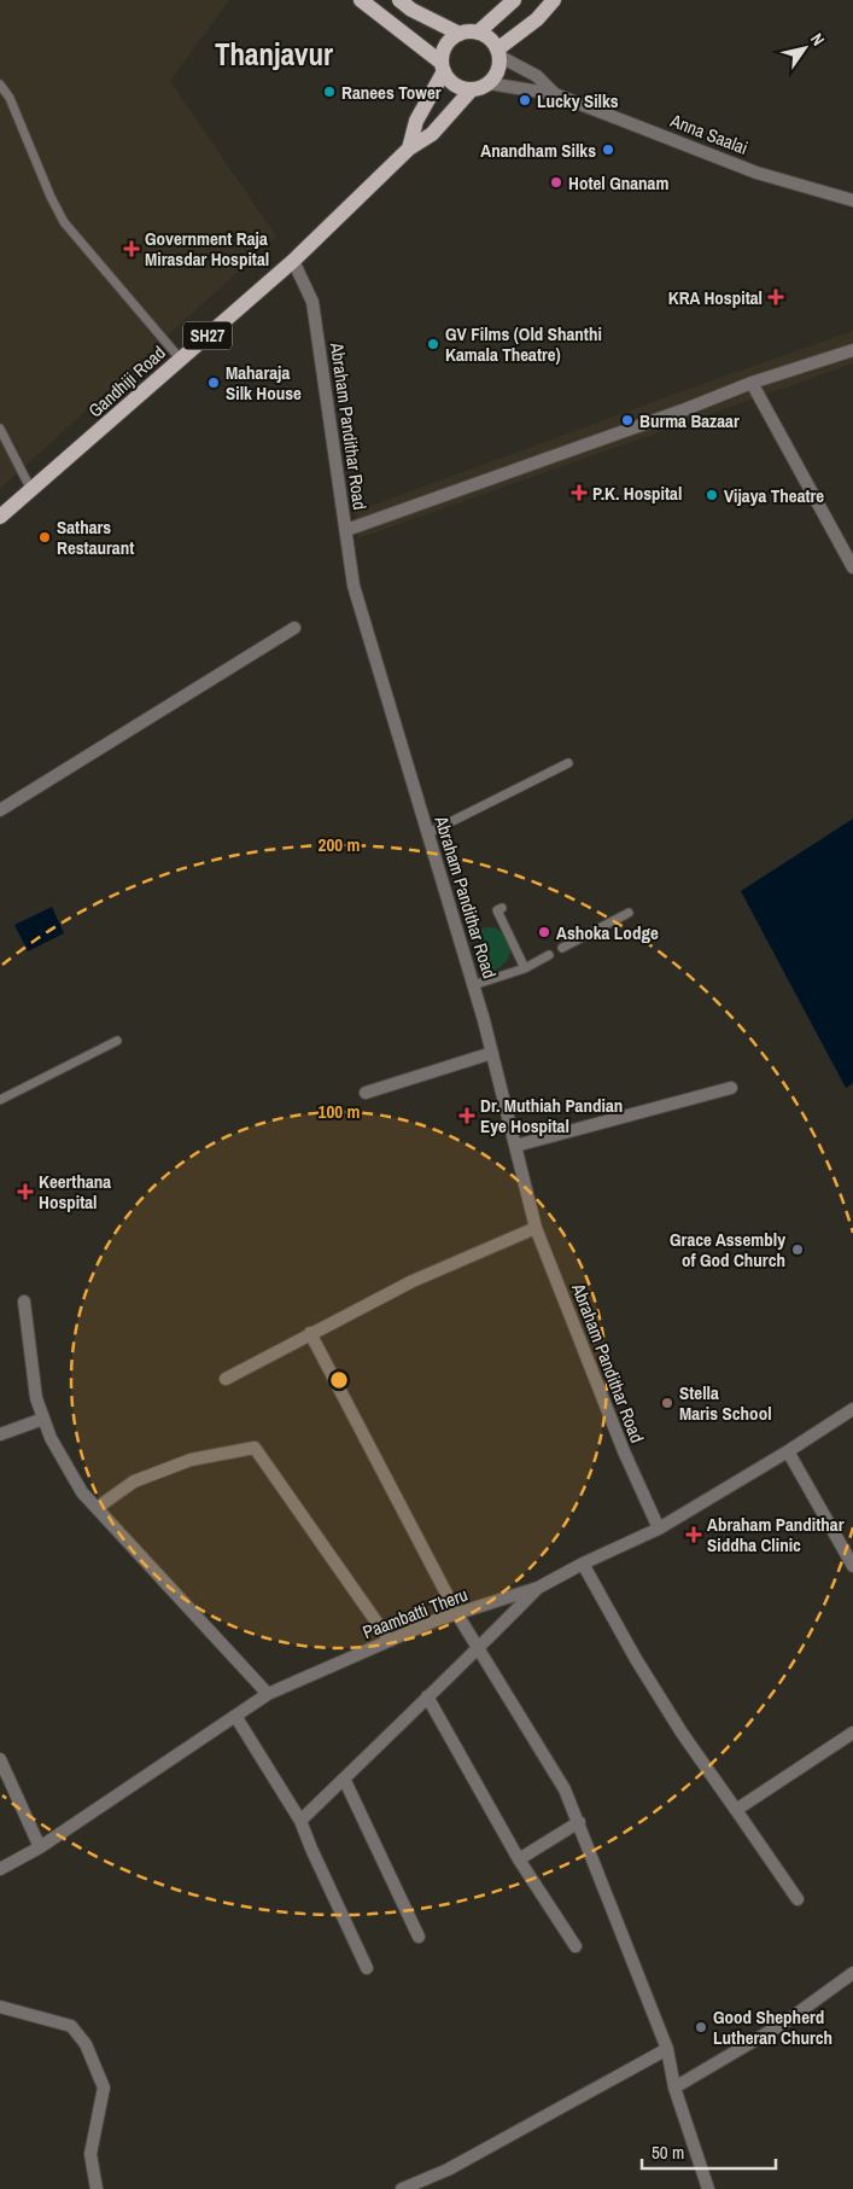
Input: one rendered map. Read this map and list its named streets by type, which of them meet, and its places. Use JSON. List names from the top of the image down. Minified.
{"streets":{"main road":["SH27","Gandhiji Road"],"street":["Anna Saalai","Abraham Pandithar Road","Paambatti Theru"]},"crossings":[["Anna Saalai","Gandhiji Road"],["Gandhiji Road","Abraham Pandithar Road"],["Abraham Pandithar Road","Paambatti Theru"]],"districts":["Thanjavur"],"places":{"other":["Ranees Tower","Lucky Silks","Anandham Silks","Hotel Gnanam","GV Films (Old Shanthi Kamala Theatre)","Maharaja Silk House","Burma Bazaar","Vijaya Theatre","Sathars Restaurant","Ashoka Lodge","Grace Assembly of God Church","Stella Maris School","Good Shepherd Lutheran Church"],"health":["Government Raja Mirasdar Hospital","KRA Hospital","P.K. Hospital","Dr. Muthiah Pandian Eye Hospital","Keerthana Hospital","Abraham Pandithar Siddha Clinic"]},"scale_bar":"50 m","north":"top right","rings":["200 m","100 m"]}
